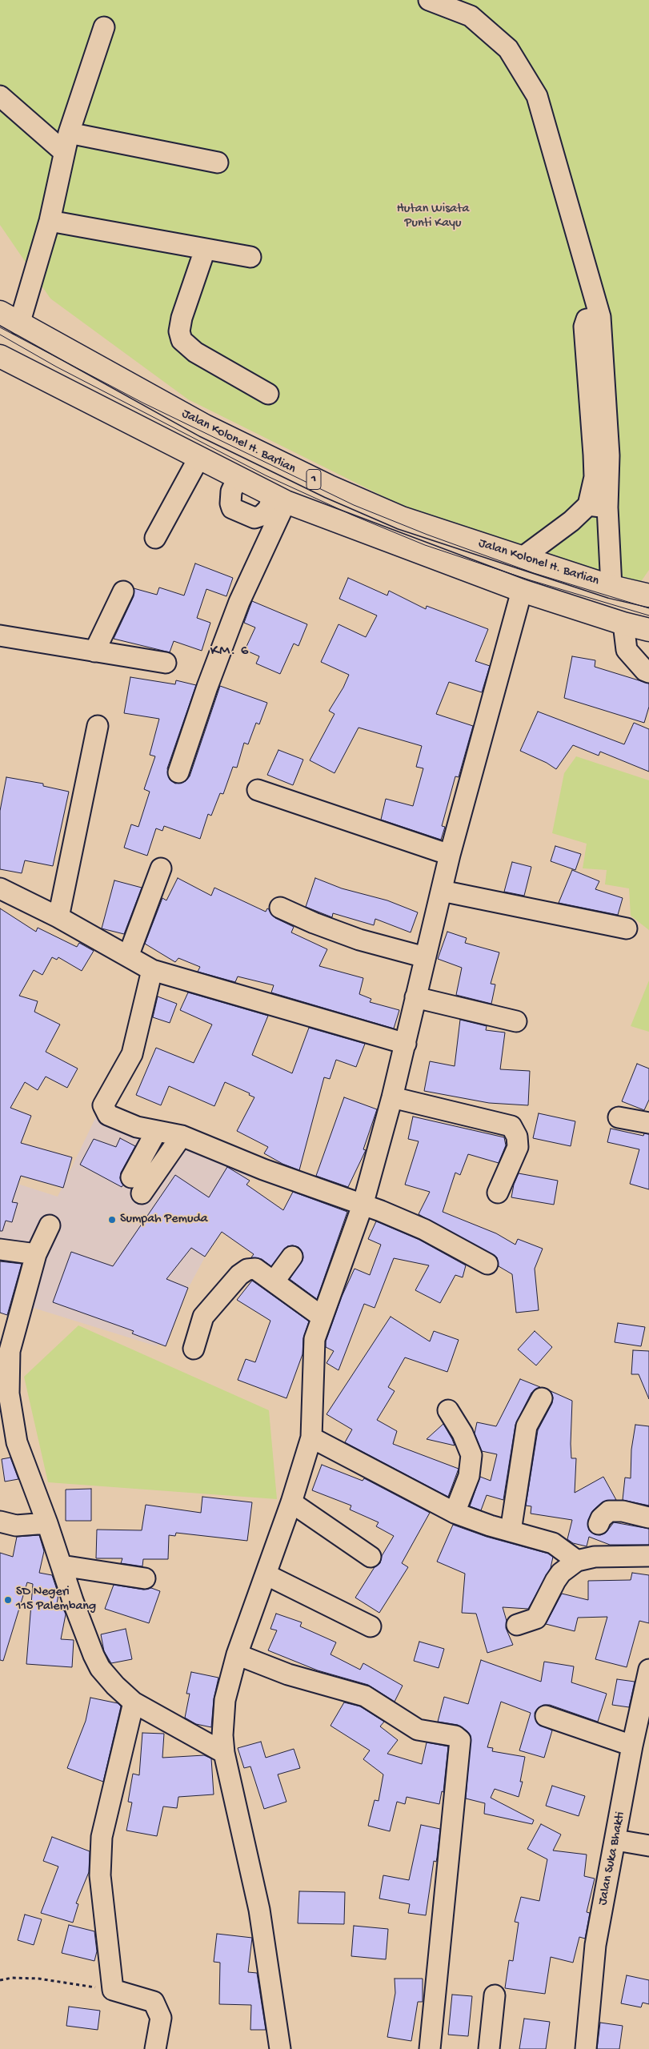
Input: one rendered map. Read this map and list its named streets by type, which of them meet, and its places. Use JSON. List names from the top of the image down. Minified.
{"streets":{"highway":["Jalan Kolonel H. Barlian","1"],"street":["Jalan Suka Bhakti"]},"districts":["KM. 6"],"parks":["Hutan Wisata Punti Kayu"],"places":["Sumpah Pemuda","SD Negeri 115 Palembang"]}
